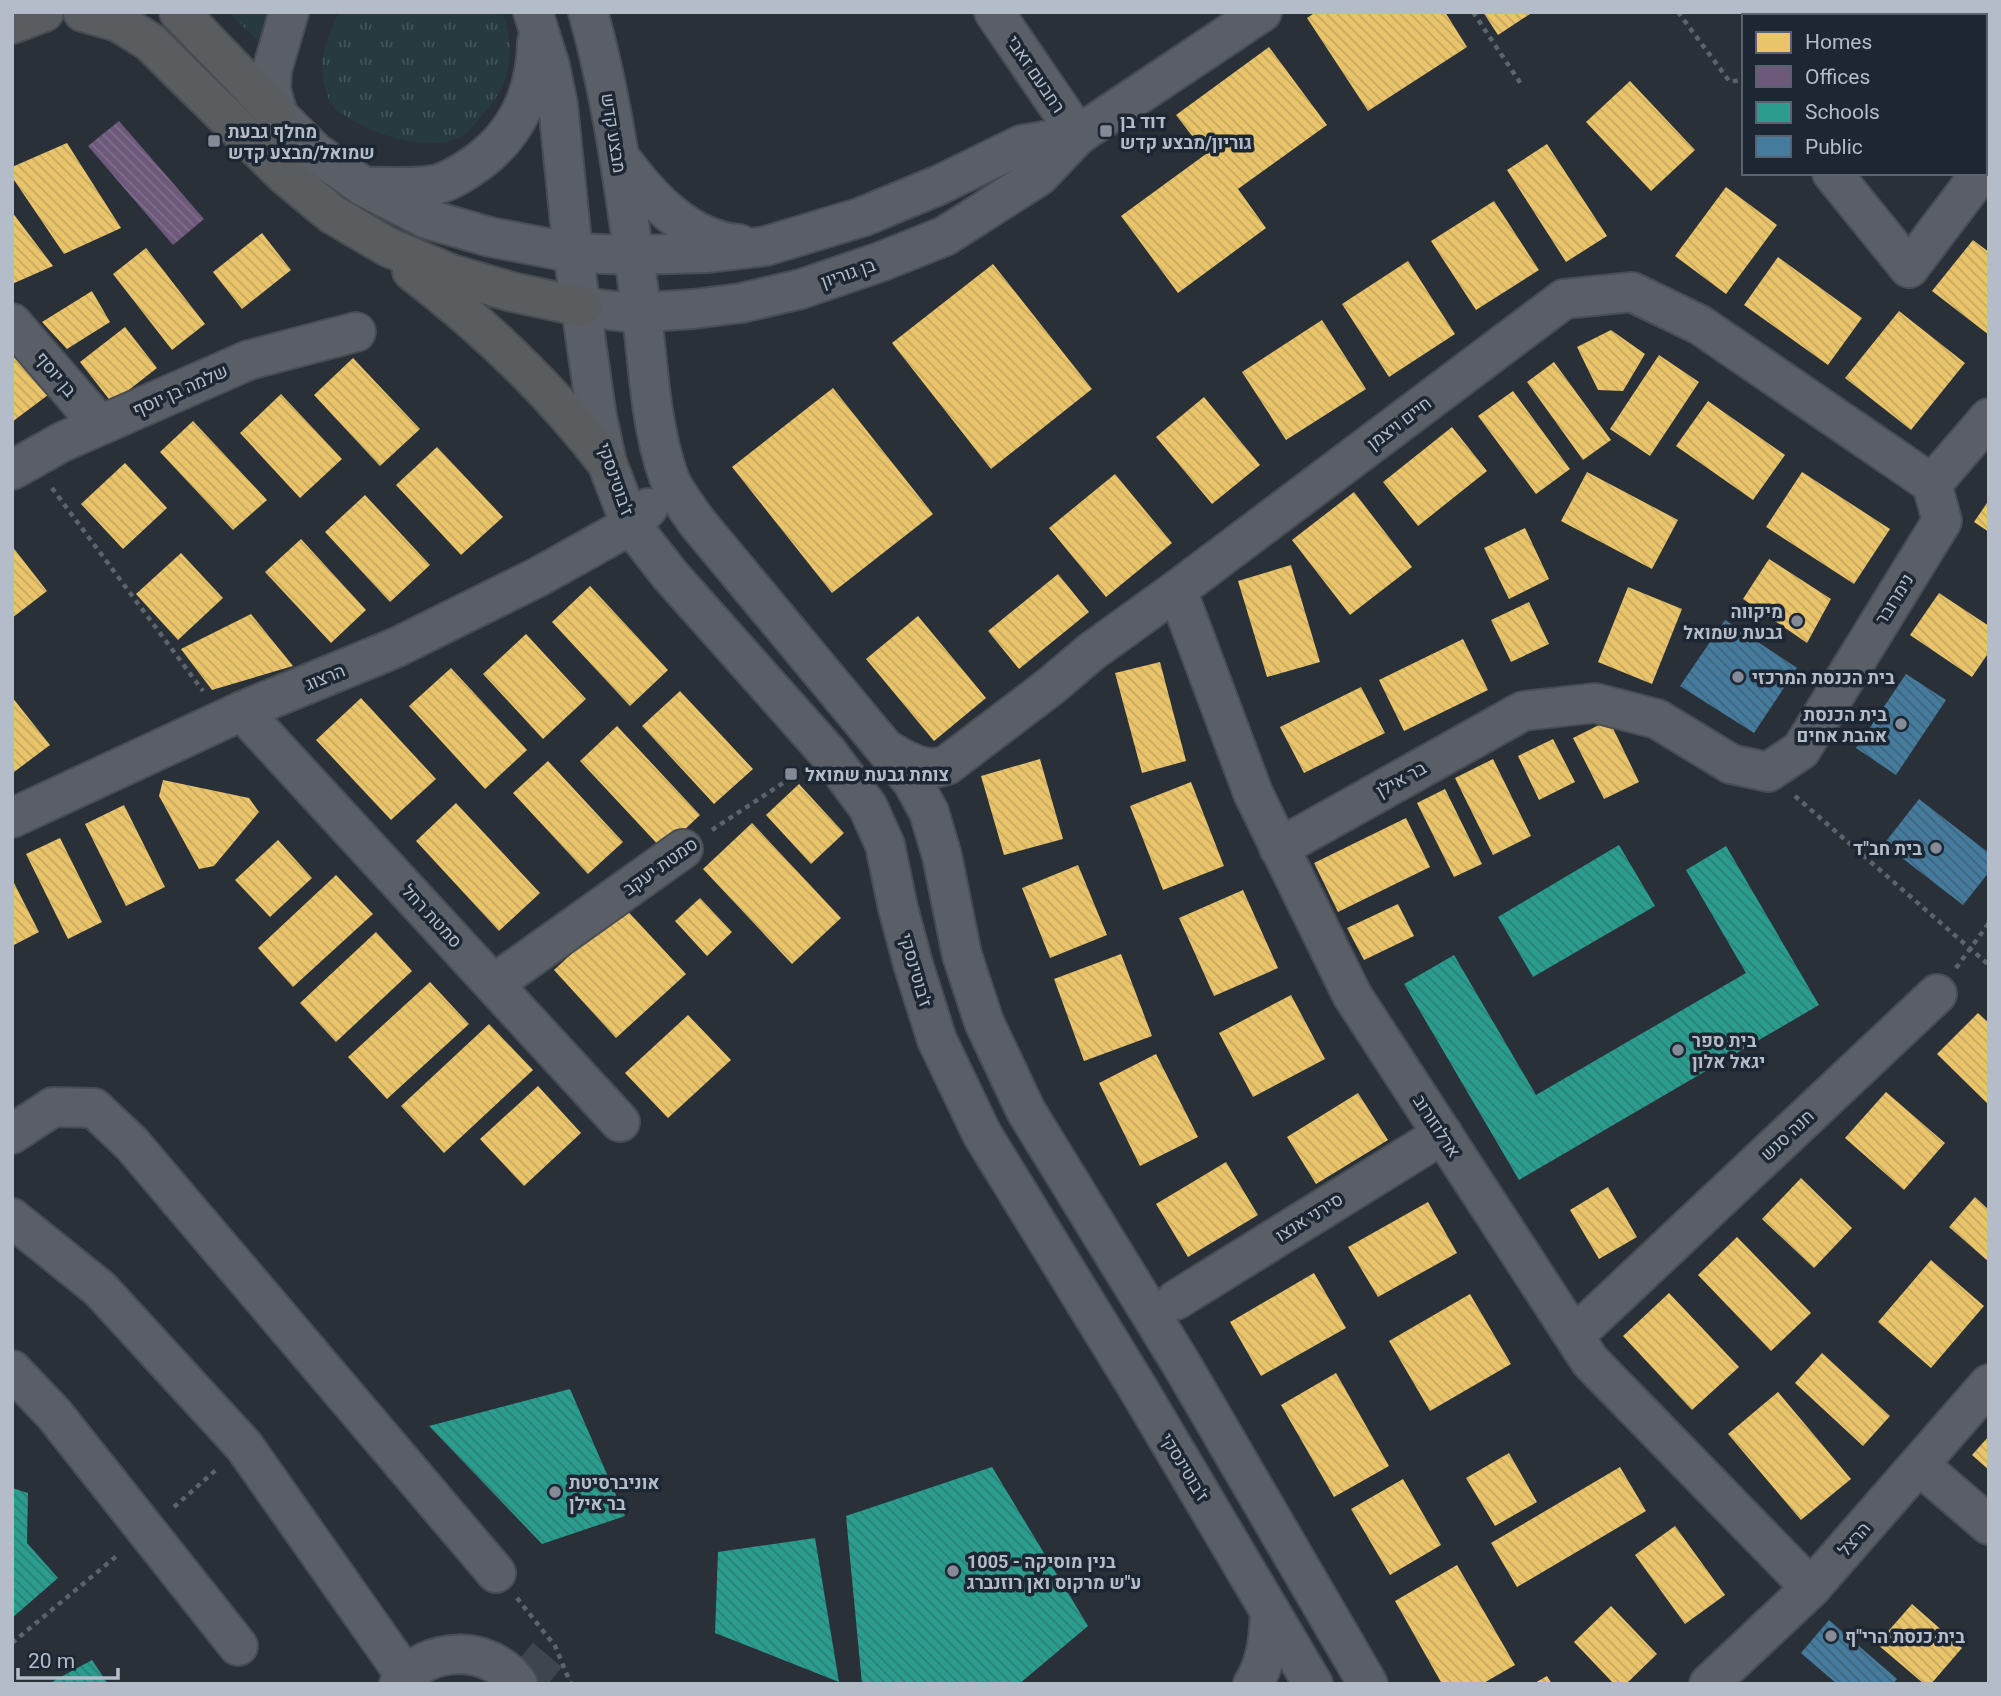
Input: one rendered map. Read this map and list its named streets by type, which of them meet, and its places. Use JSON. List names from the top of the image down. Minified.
{"streets":{"street":["רחבעם זאבי","מבצע קדש","בן גוריון","בן יוסף","שלמה בן יוסף","חיים ויצמן","ז'בוטינסקי","נימרובר","הרצוג","בר אילן","סמטת יעקב","סמטת רחל","ארלוזורוב","חנה סנש","סירני אנצו","הרצל"]},"crossings":[["רחבעם זאבי","בן גוריון"],["מבצע קדש","בן גוריון"],["בן גוריון","ז'בוטינסקי"],["בן יוסף","שלמה בן יוסף"],["חיים ויצמן","נימרובר"],["חיים ויצמן","ארלוזורוב"],["ז'בוטינסקי","הרצוג"],["ז'בוטינסקי","סמטת יעקב"],["נימרובר","בר אילן"],["הרצוג","סמטת רחל"],["בר אילן","ארלוזורוב"],["סמטת יעקב","סמטת רחל"],["ארלוזורוב","חנה סנש"],["ארלוזורוב","סירני אנצו"],["ארלוזורוב","הרצל"]],"places":{"transit":["דוד בן גוריון/מבצע קדש","מחלף גבעת שמואל/מבצע קדש","צומת גבעת שמואל"],"other":["מיקווה גבעת שמואל","בית הכנסת המרכזי","בית הכנסת אהבת אחים","בית חב\"ד","בית ספר יגאל אלון","אוניברסיטת בר אילן","1005 - בנין מוסיקה ע\"ש מרקוס ואן רוזנברג","בית כנסת הרי\"ף"]},"legend":["Homes","Offices","Schools","Public"],"scale_bar":"20 m"}
